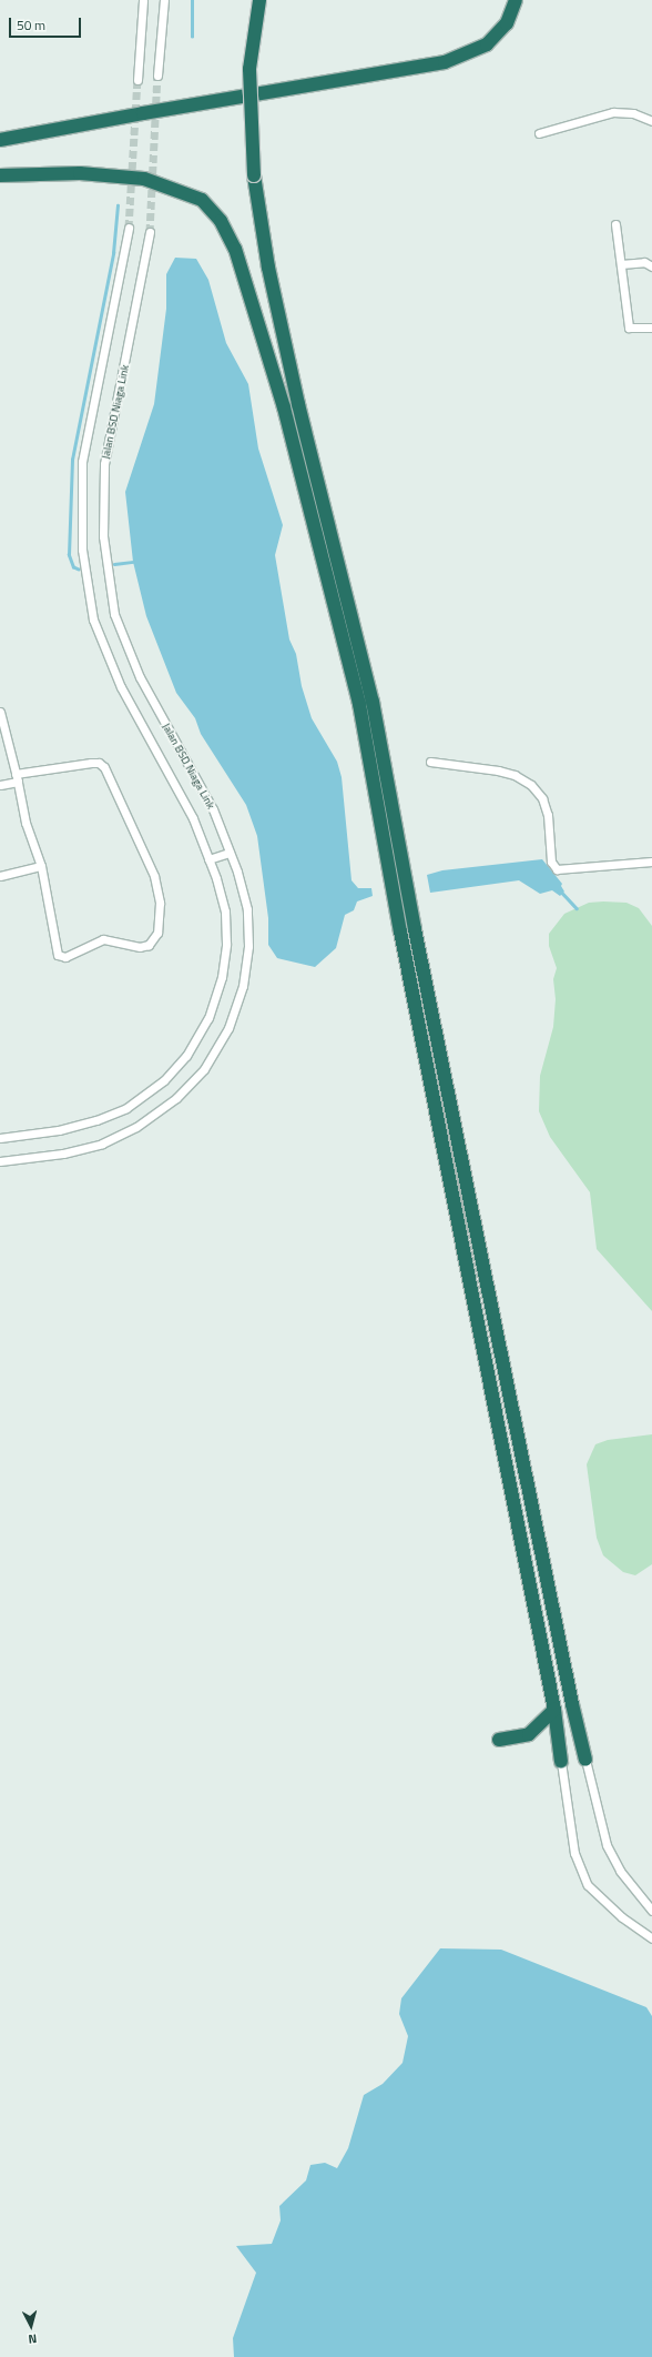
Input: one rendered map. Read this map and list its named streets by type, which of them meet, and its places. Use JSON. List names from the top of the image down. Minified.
{"streets":{"street":["Jalan BSD Niaga Link"]},"scale_bar":"50 m","north":"bottom"}
